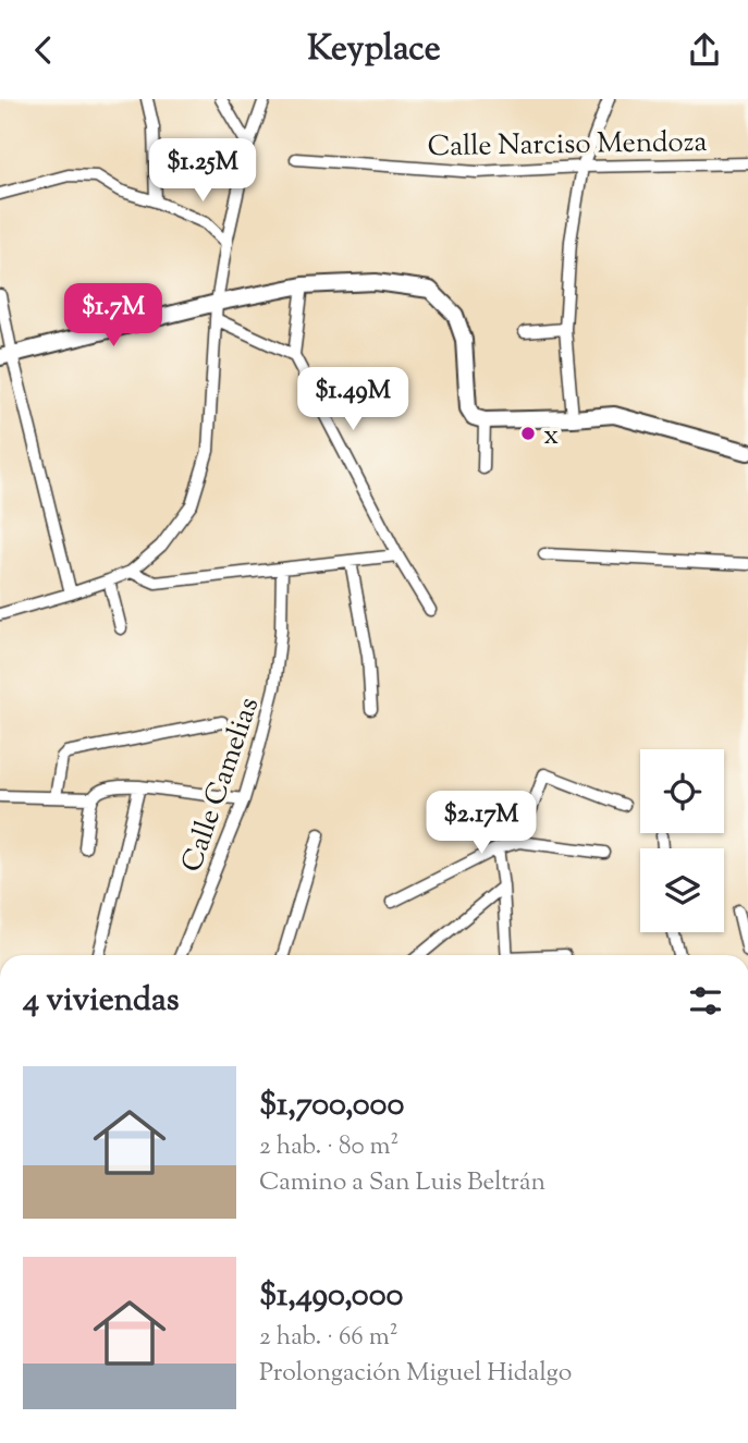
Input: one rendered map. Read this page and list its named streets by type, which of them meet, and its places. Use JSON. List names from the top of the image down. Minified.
{"streets":{"street":["Calle Narciso Mendoza","Calle Camelias"]},"places":["x"],"page":{"header":"Keyplace","price":["$1.25M","$1.7M","$1.49M","$2.17M"],"heading":"4 viviendas","list":[{"name":"$1,700,000","note":"2 hab. · 80 m² · Camino a San Luis Beltrán"},{"name":"$1,490,000","note":"2 hab. · 66 m² · Prolongación Miguel Hidalgo"}]}}
